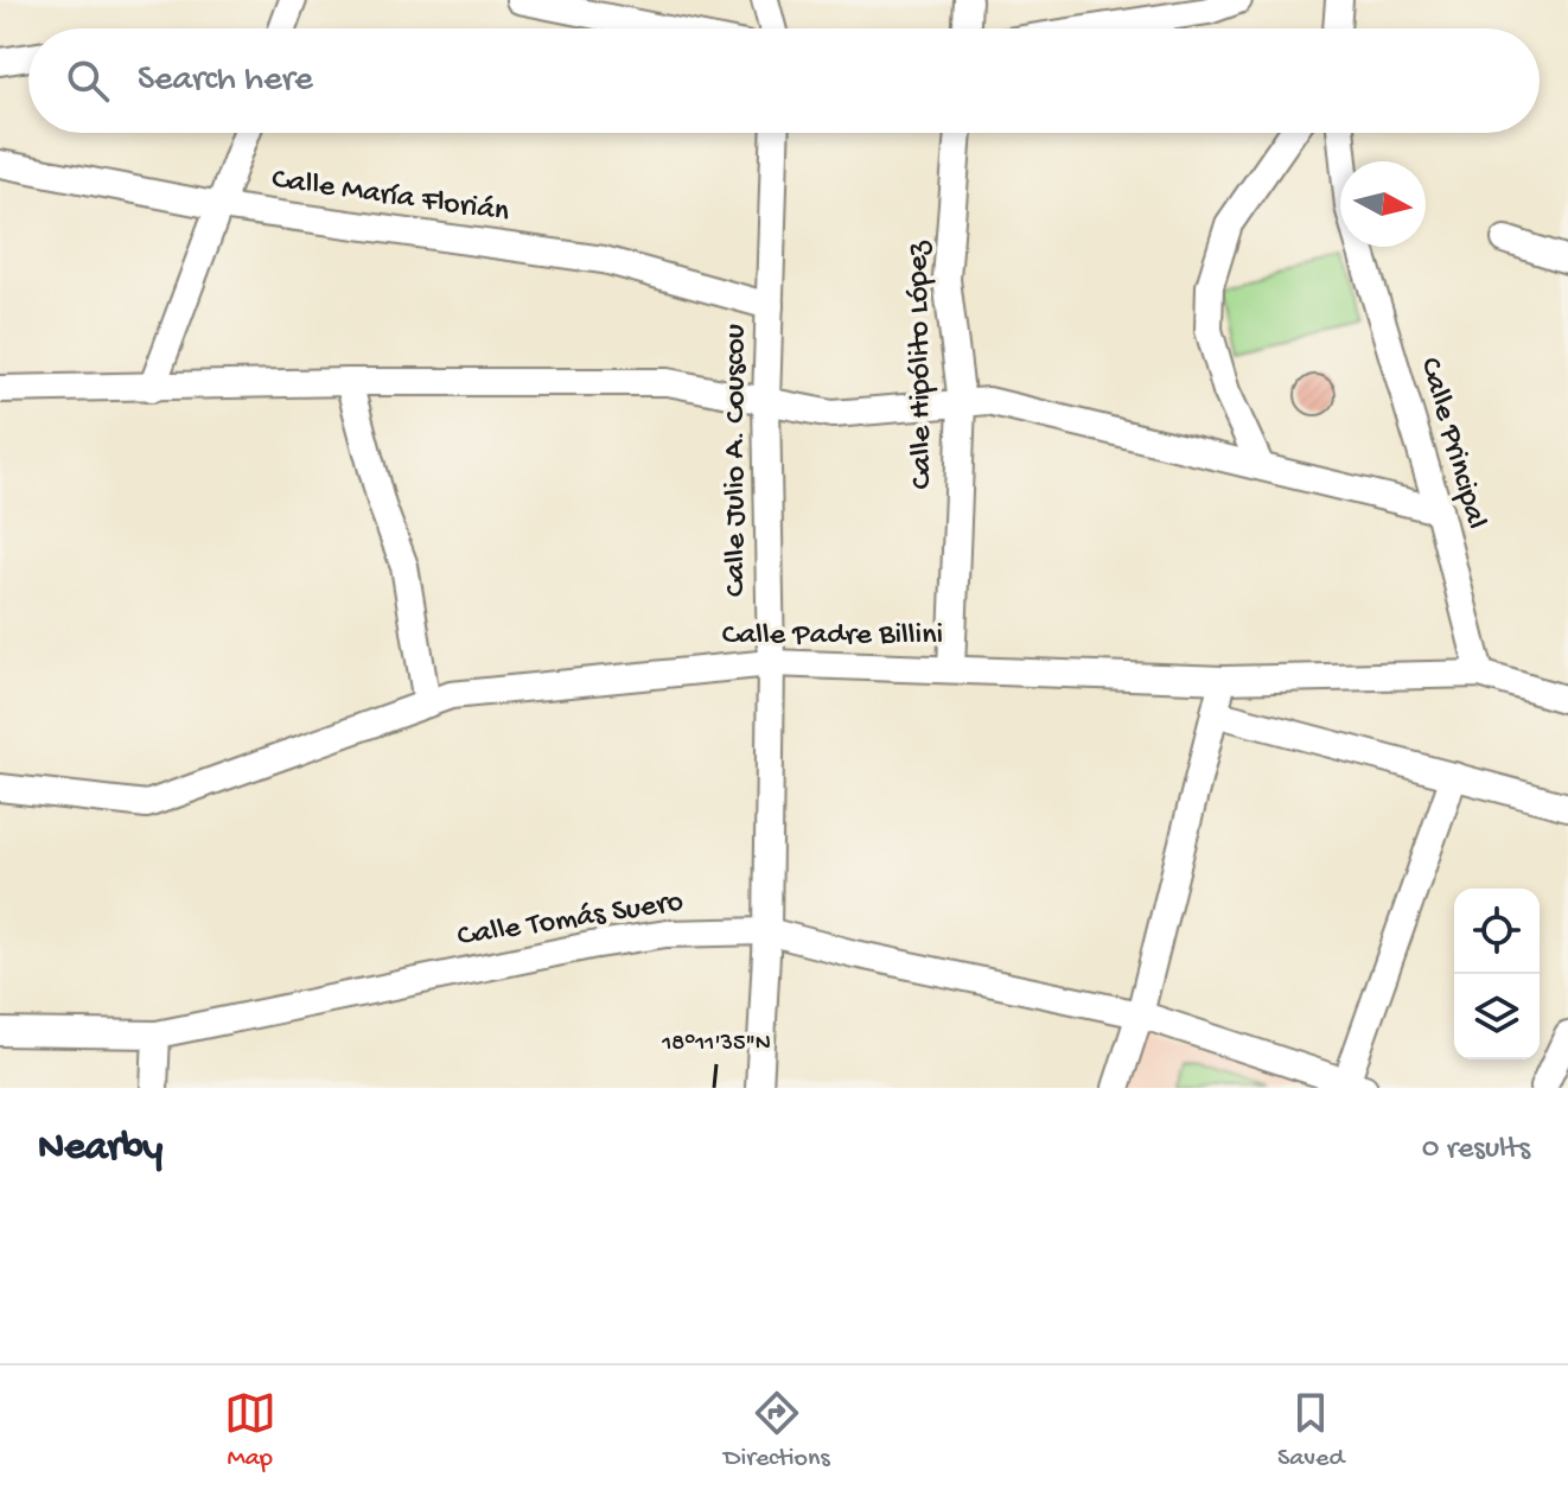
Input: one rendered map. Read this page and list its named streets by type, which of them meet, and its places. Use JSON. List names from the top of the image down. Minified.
{"streets":{"street":["Calle María Florián","Calle Hipólito López","Calle Principal","Calle Julio A. Couscou","Calle Padre Billini","Calle Tomás Suero"]},"crossings":[["Calle María Florián","Calle Julio A. Couscou"],["Calle Hipólito López","Calle Padre Billini"],["Calle Principal","Calle Padre Billini"],["Calle Julio A. Couscou","Calle Padre Billini"],["Calle Julio A. Couscou","Calle Tomás Suero"]],"north":"right","page":{"search":"Search here","heading":["Nearby","0 results"],"nav":["Map","Directions","Saved"]},"coordinates":["18°11'35\"N"]}
